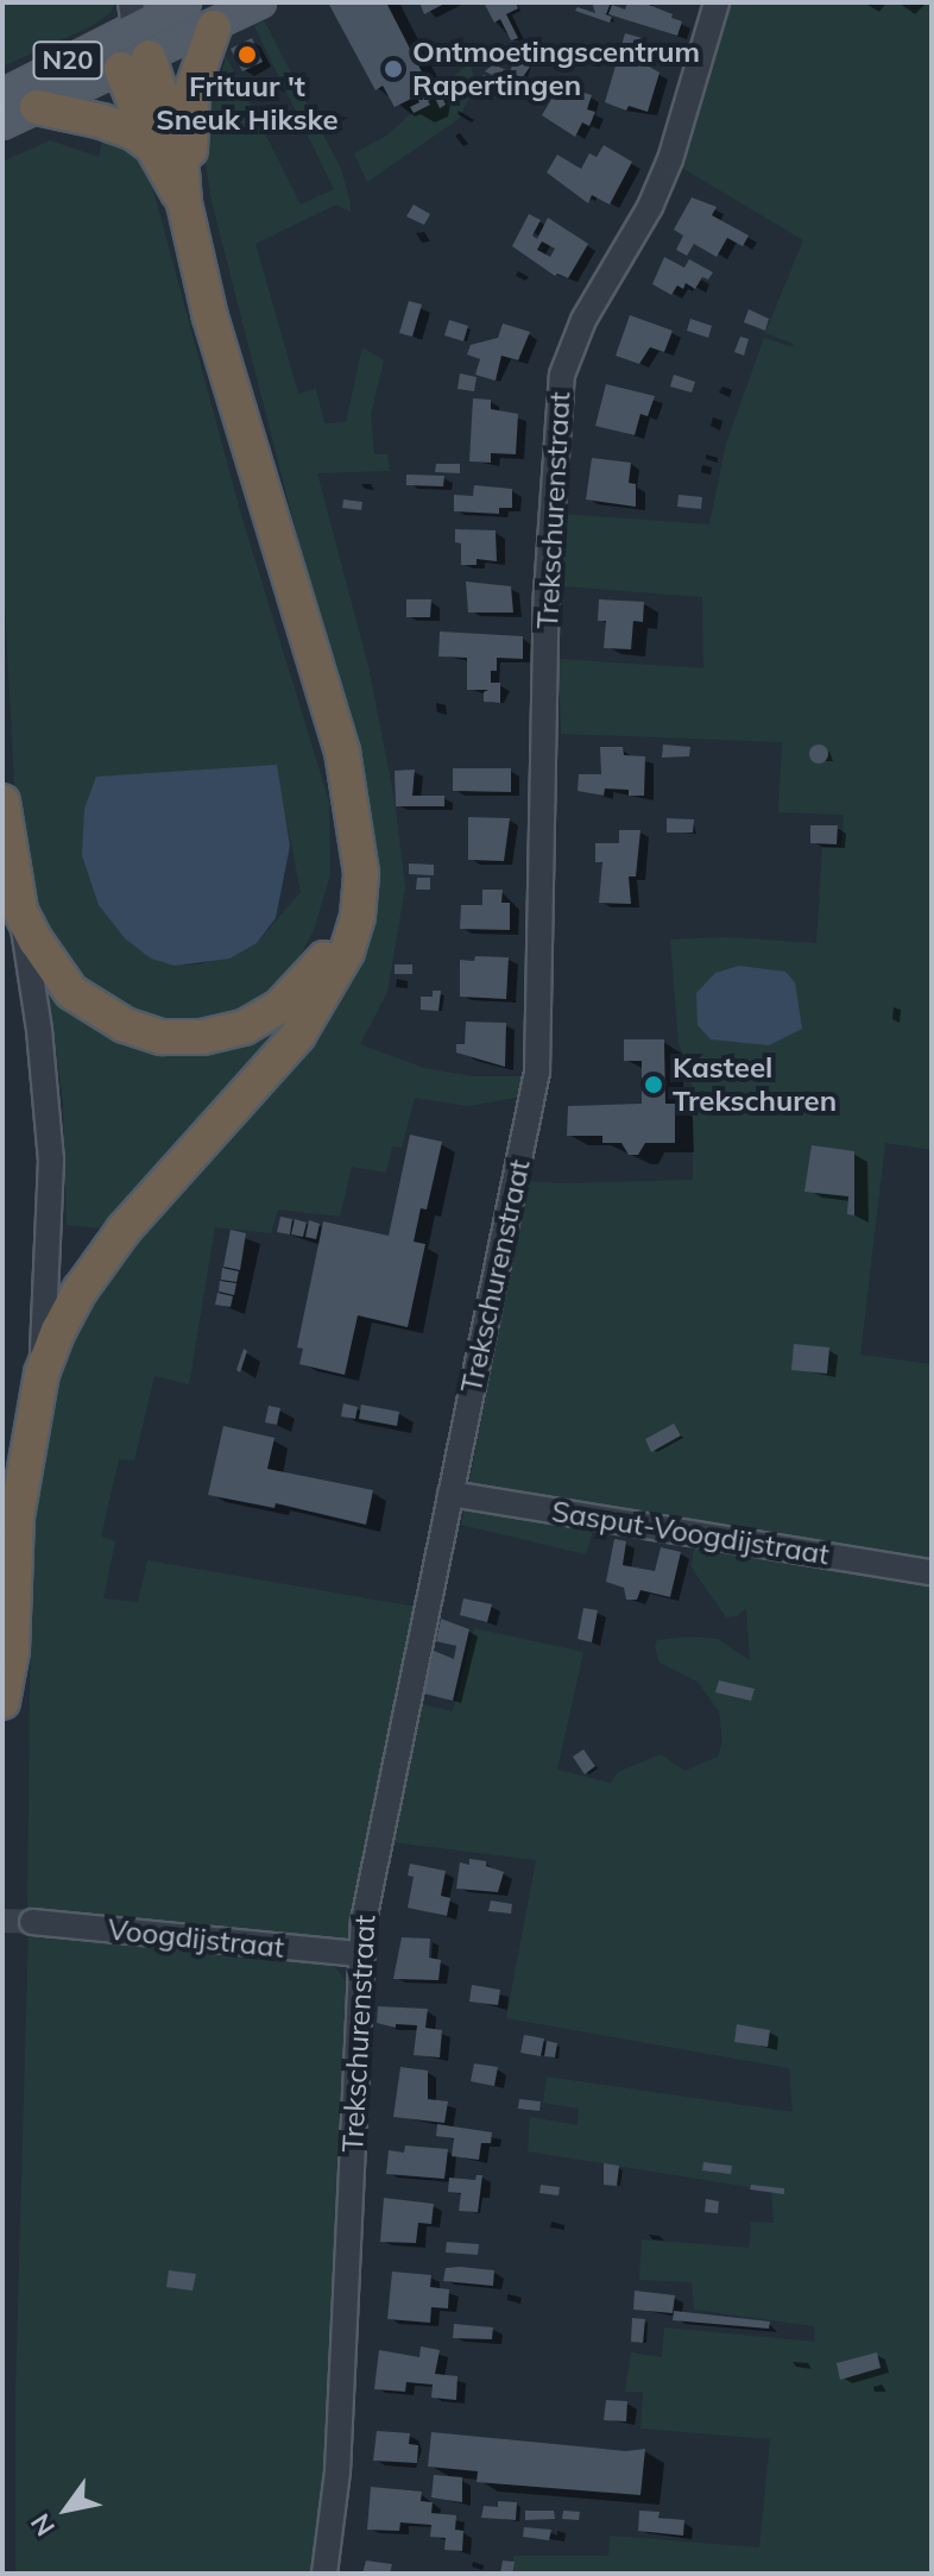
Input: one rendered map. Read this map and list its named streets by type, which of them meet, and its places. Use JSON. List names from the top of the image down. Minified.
{"streets":{"main road":["N20"],"street":["Trekschurenstraat","Sasput-Voogdijstraat","Voogdijstraat"]},"crossings":[["Trekschurenstraat","Sasput-Voogdijstraat"],["Trekschurenstraat","Voogdijstraat"]],"places":["Frituur 't Sneuk Hikske","Ontmoetingscentrum Rapertingen","Kasteel Trekschuren"],"north":"bottom left"}
